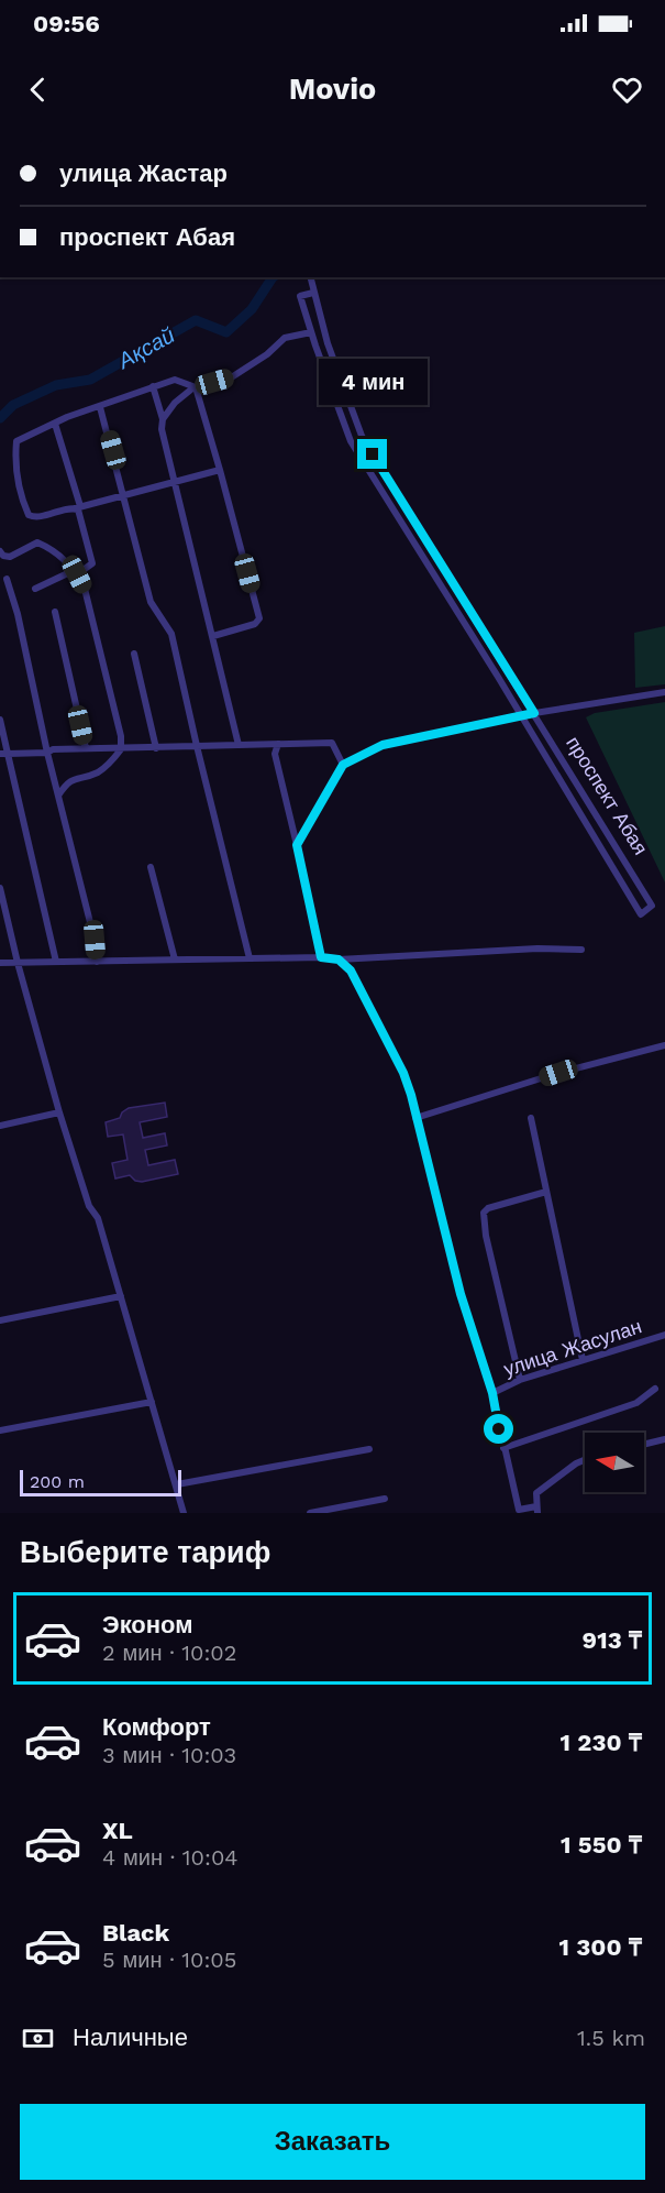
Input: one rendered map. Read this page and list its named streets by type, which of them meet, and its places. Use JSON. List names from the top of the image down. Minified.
{"streets":{"street":["проспект Абая","улица Жасулан"]},"water":["Ақсай"],"scale_bar":"200 m","north":"left","page":{"status":"09:56","header":"Movio","banner":["улица Жастар","проспект Абая"],"bubble":"4 мин","scale":"200 m","heading":"Выберите тариф","list":[{"name":"Эконом","note":"2 мин · 10:02","value":"913 ₸"},{"name":"Комфорт","note":"3 мин · 10:03","value":"1 230 ₸"},{"name":"XL","note":"4 мин · 10:04","value":"1 550 ₸"},{"name":"Black","note":"5 мин · 10:05","value":"1 300 ₸"}],"pay":["Наличные","1.5 km"],"buttons":"Заказать"}}
